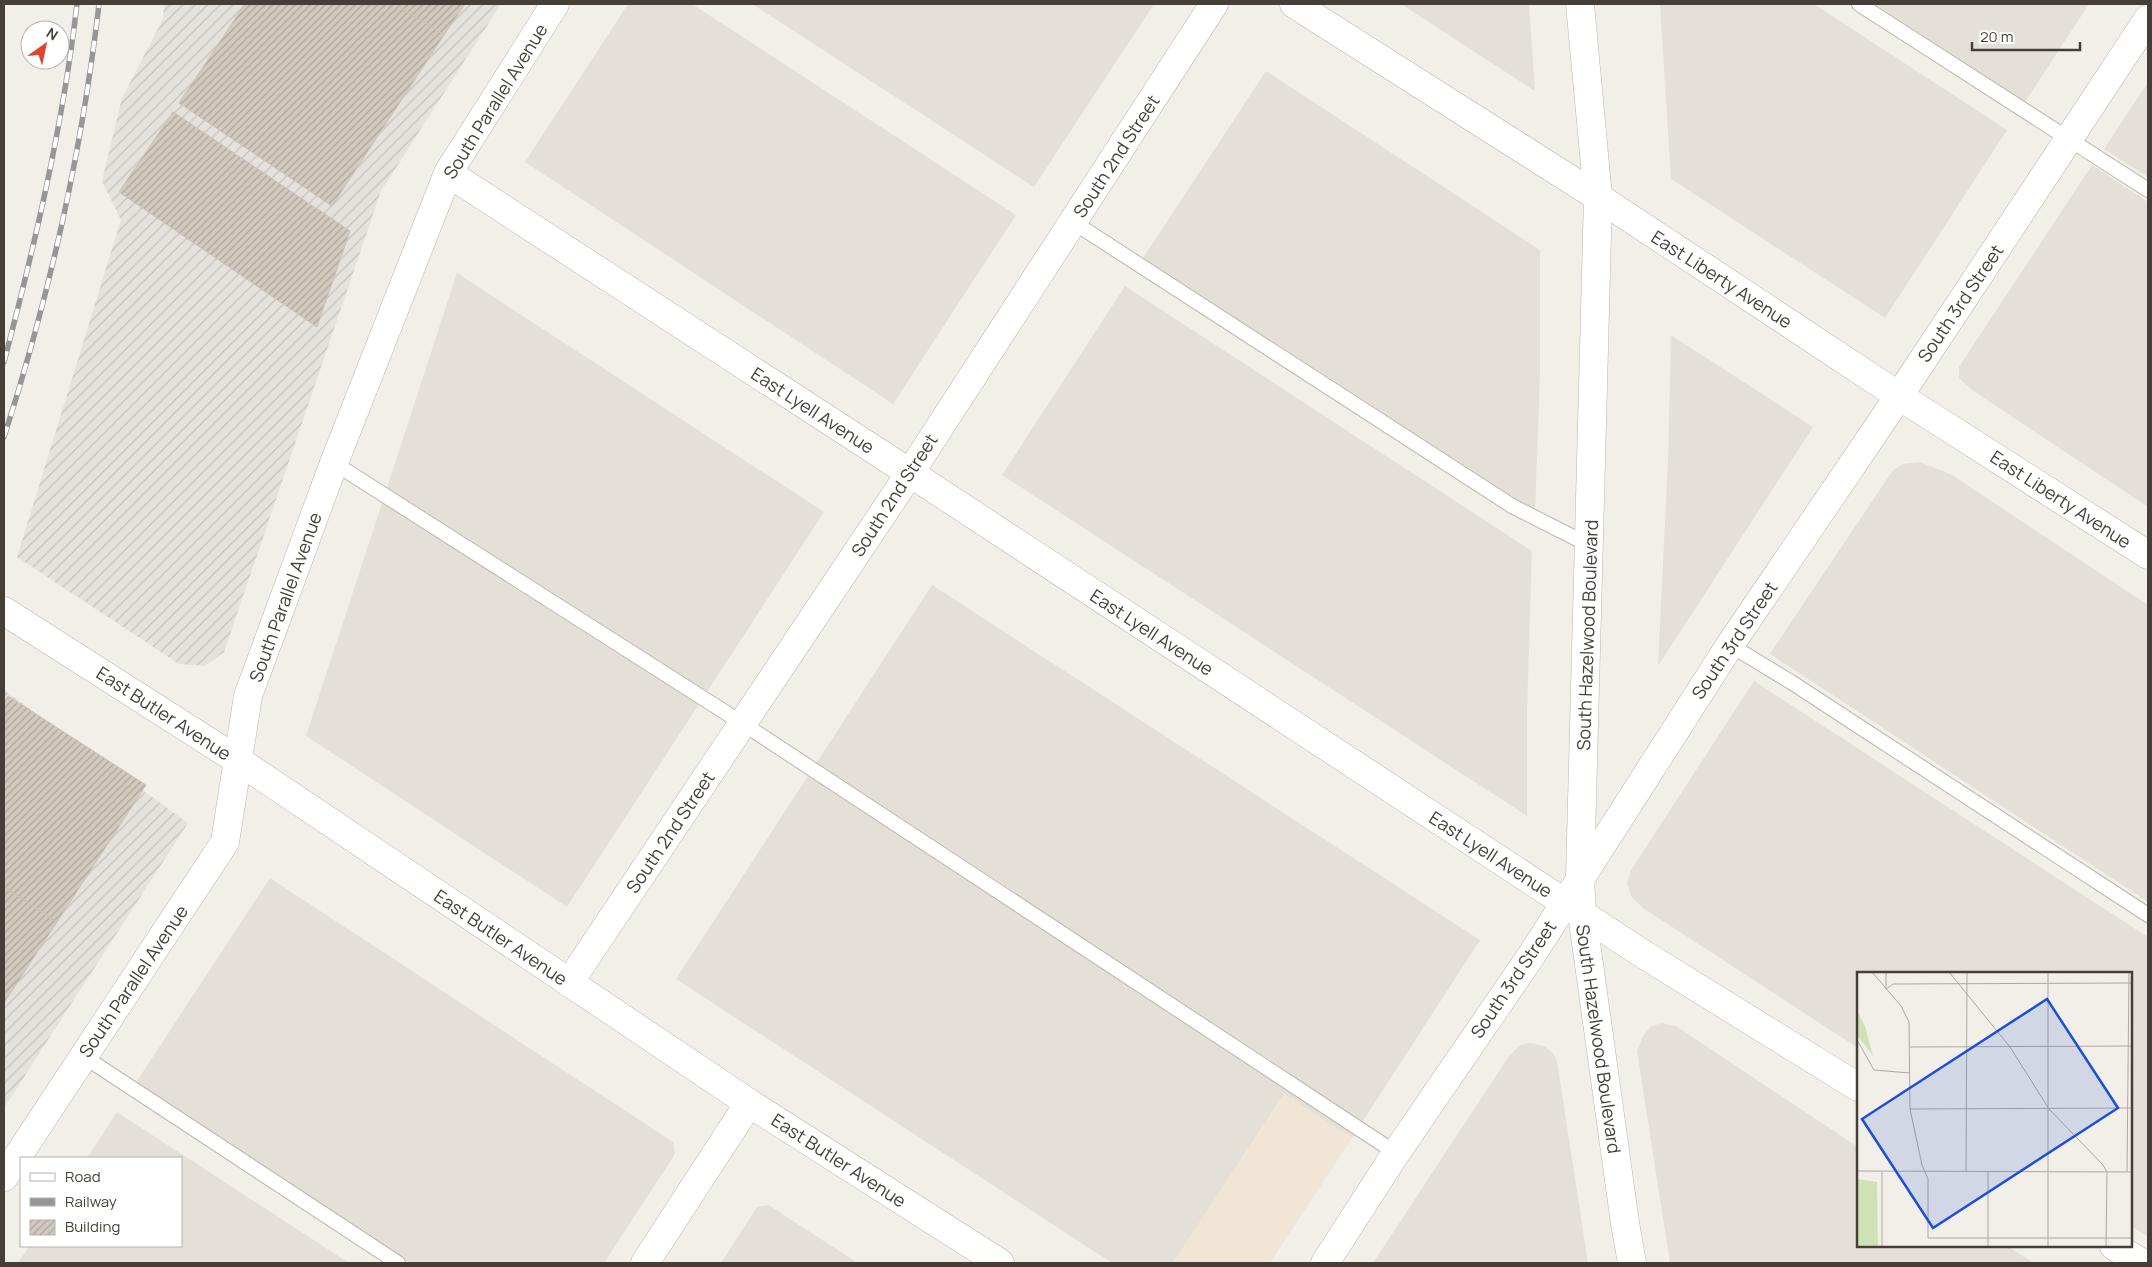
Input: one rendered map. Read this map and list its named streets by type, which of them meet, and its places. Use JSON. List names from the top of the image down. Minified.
{"streets":{"street":["South Parallel Avenue","South 2nd Street","East Liberty Avenue","South 3rd Street","East Lyell Avenue","South Hazelwood Boulevard","East Butler Avenue"]},"crossings":[["South Parallel Avenue","East Lyell Avenue"],["South Parallel Avenue","East Butler Avenue"],["South 2nd Street","East Lyell Avenue"],["South 2nd Street","East Butler Avenue"],["East Liberty Avenue","South 3rd Street"],["East Liberty Avenue","South Hazelwood Boulevard"],["South 3rd Street","East Lyell Avenue"],["South 3rd Street","South Hazelwood Boulevard"],["East Lyell Avenue","South Hazelwood Boulevard"]],"legend":["Road","Railway","Building"],"scale_bar":"20 m","north":"top right"}
